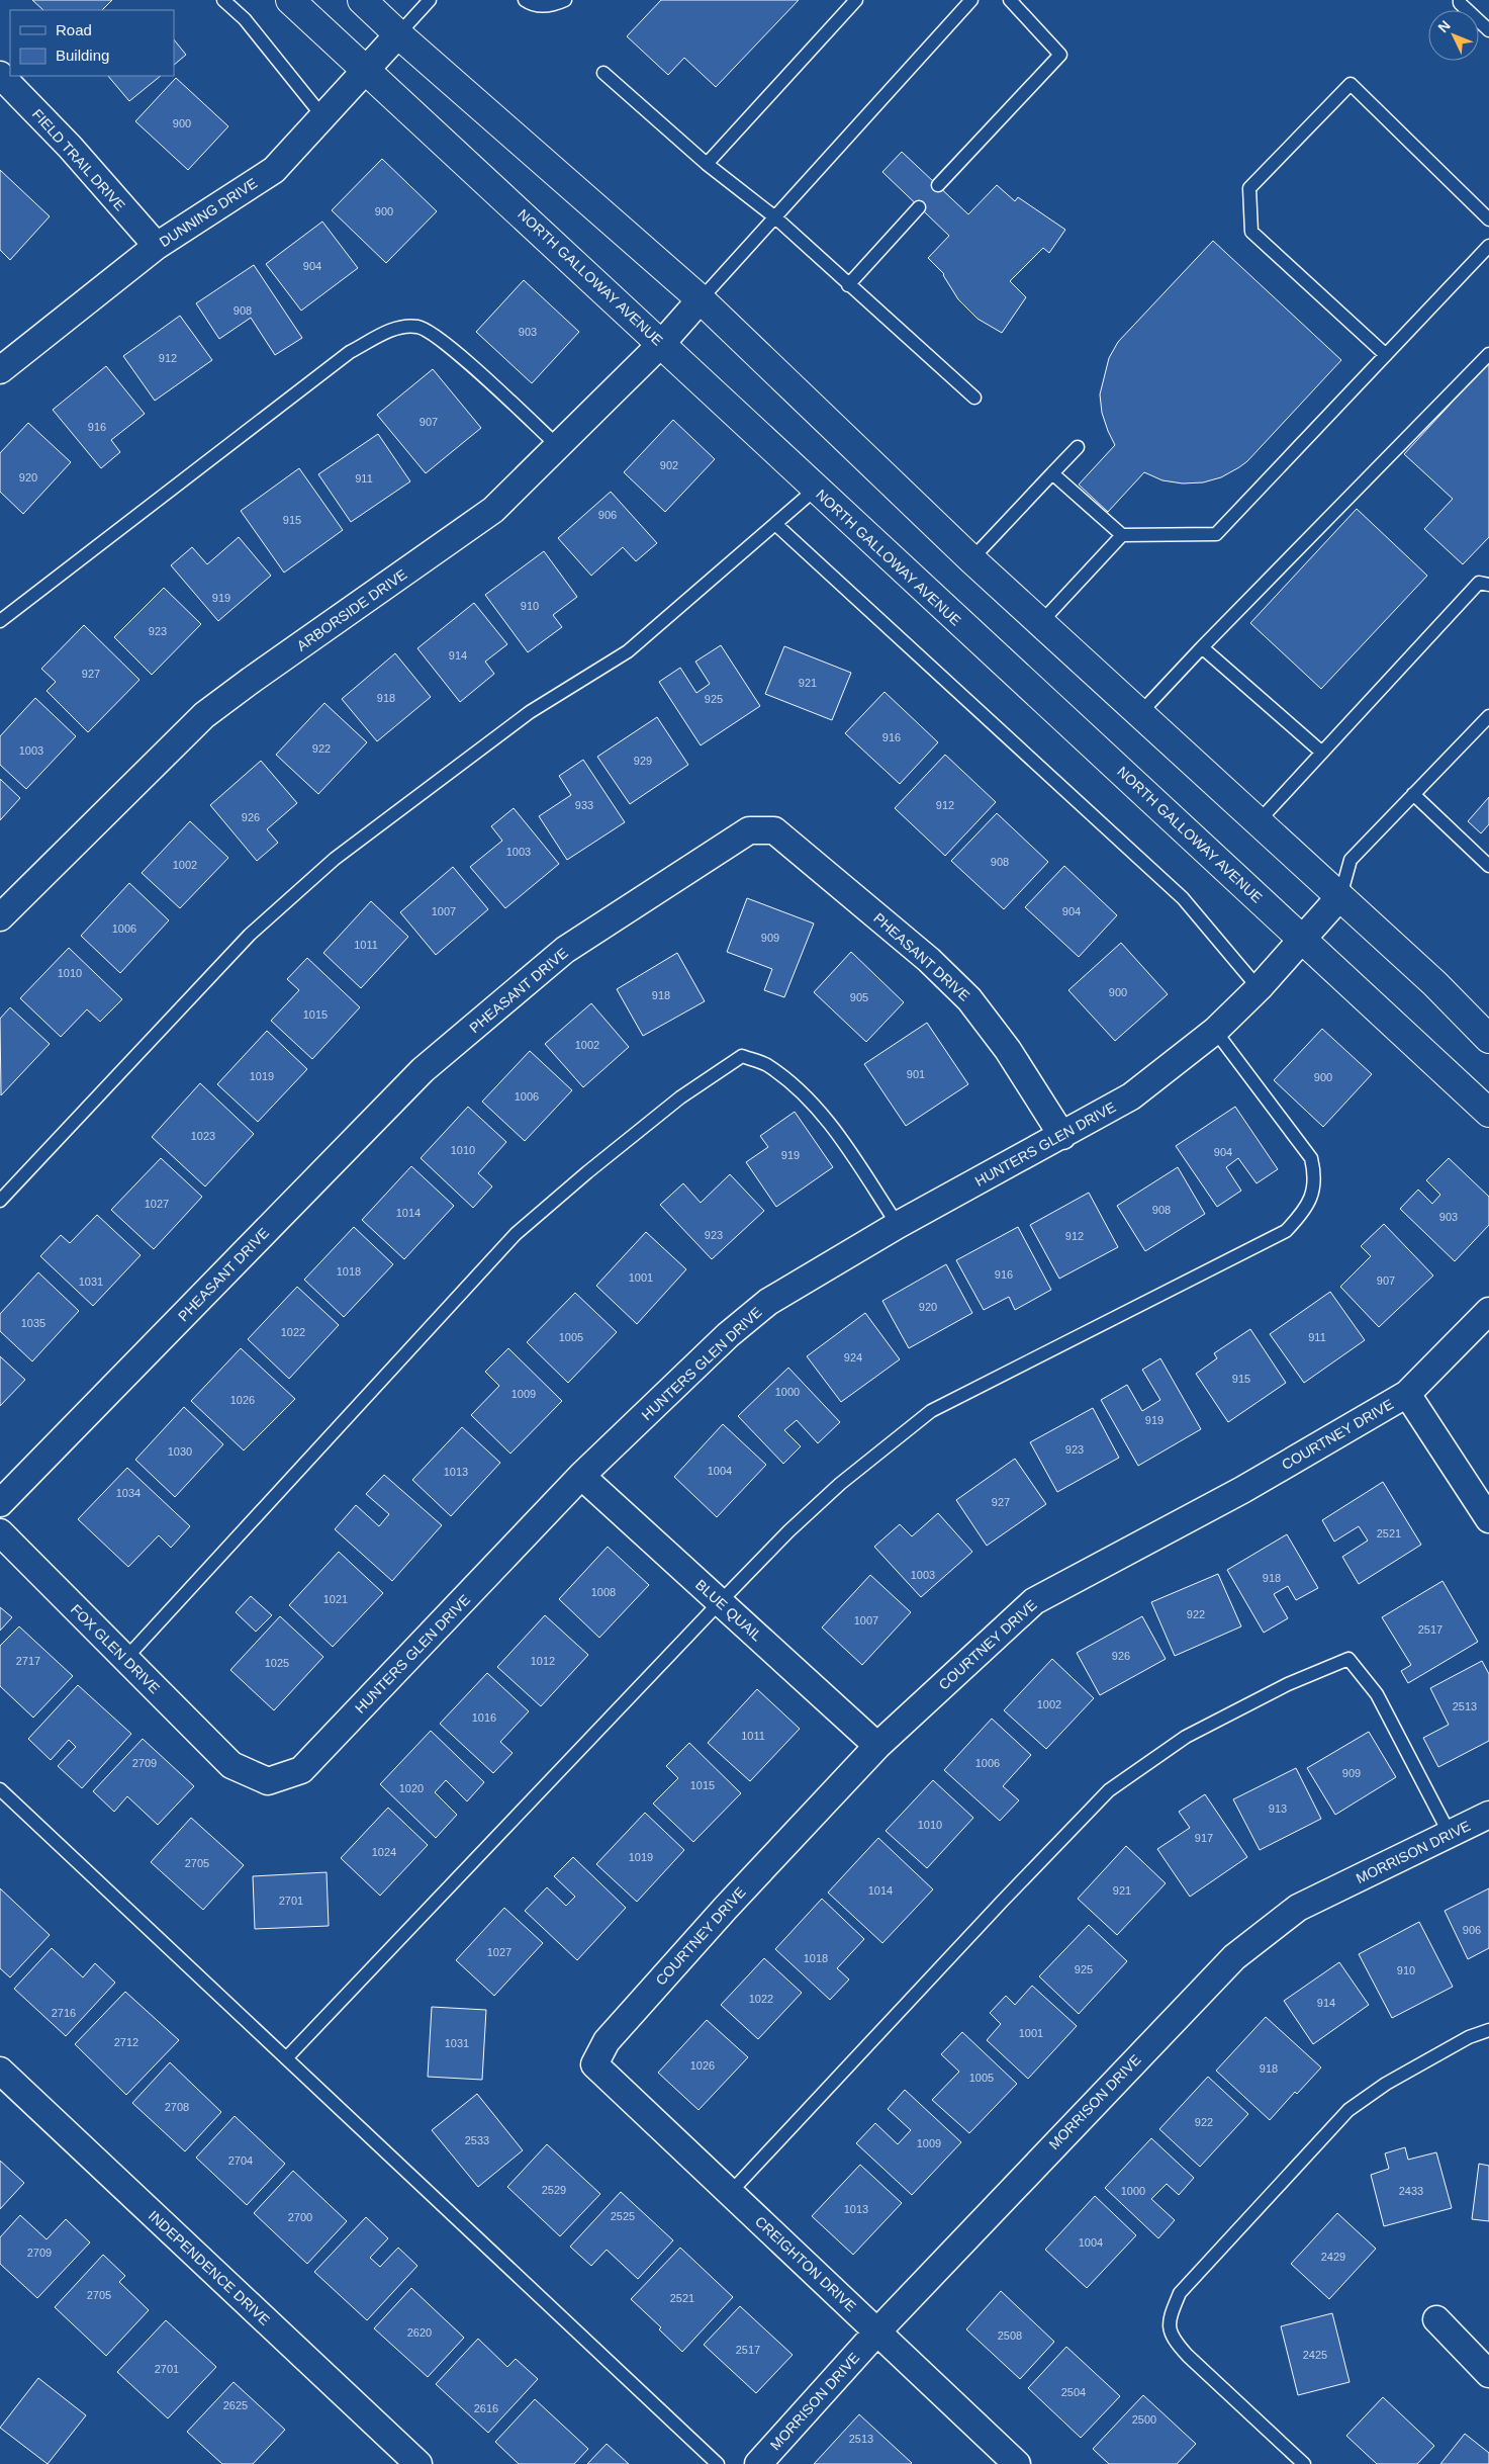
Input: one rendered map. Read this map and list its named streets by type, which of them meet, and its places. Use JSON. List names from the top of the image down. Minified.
{"streets":{"main road":["NORTH GALLOWAY AVENUE"],"street":["FIELD TRAIL DRIVE","DUNNING DRIVE","ARBORSIDE DRIVE","PHEASANT DRIVE","HUNTERS GLEN DRIVE","COURTNEY DRIVE","BLUE QUAIL","FOX GLEN DRIVE","MORRISON DRIVE","CREIGHTON DRIVE","INDEPENDENCE DRIVE"]},"crossings":[["FIELD TRAIL DRIVE","DUNNING DRIVE"],["DUNNING DRIVE","NORTH GALLOWAY AVENUE"],["NORTH GALLOWAY AVENUE","ARBORSIDE DRIVE"],["NORTH GALLOWAY AVENUE","HUNTERS GLEN DRIVE"],["PHEASANT DRIVE","HUNTERS GLEN DRIVE"],["HUNTERS GLEN DRIVE","BLUE QUAIL"],["HUNTERS GLEN DRIVE","FOX GLEN DRIVE"],["COURTNEY DRIVE","BLUE QUAIL"],["COURTNEY DRIVE","CREIGHTON DRIVE"],["MORRISON DRIVE","CREIGHTON DRIVE"]],"house_numbers":["900","900","904","908","903","912","907","916","902","920","911","906","915","919","910","923","914","927","921","918","925","916","922","1003","929","933","912","926","1003","908","1002","1007","904","1006","909","1011","1010","900","918","905","1015","1002","901","1019","900","1006","1023","1010","904","919","1027","908","1014","903","923","912","1018","916","1001","907","1031","920","1035","1022","1005","911","924","915","1000","1009","1026","919","923","1030","1004","1013","1034","927","2521","1003","918","1008","1021","922","1007","2517","926","2717","1012","1025","1002","2513","1016","1011","2709","1006","909","1015","1020","913","1010","917","1024","1019","2705","1014","921","2701","906","1027","1018","925","910","1022","914","2716","1001","2712","1031","1026","918","1005","2708","922","2533","1009","2704","2529","1000","2433","1013","2525","2700","1004","2709","2429","2705","2521","2620","2508","2517","2425","2701","2504","2625","2616","2500","2513"],"legend":["Road","Building"],"north":"top left"}
